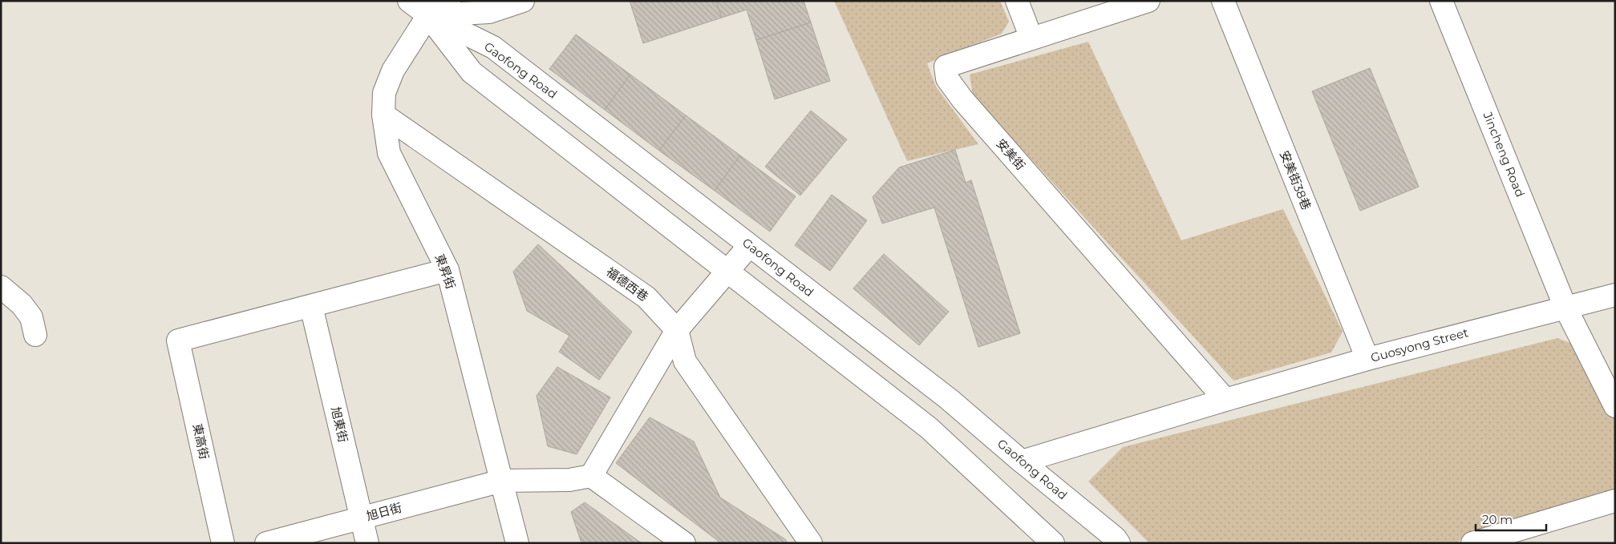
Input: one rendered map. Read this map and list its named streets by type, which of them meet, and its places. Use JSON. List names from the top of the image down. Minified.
{"streets":{"street":["Gaofong Road","安美街","Jincheng Road","安美街38巷","東昇街","福德西巷","Guosyong Street","旭東街","東高街","旭日街"]},"crossings":[["Gaofong Road","東昇街"],["Gaofong Road","Guosyong Street"],["安美街","Guosyong Street"],["Jincheng Road","Guosyong Street"],["安美街38巷","Guosyong Street"],["東昇街","福德西巷"],["東昇街","旭日街"],["旭東街","東高街"],["旭東街","旭日街"]],"scale_bar":"20 m"}
